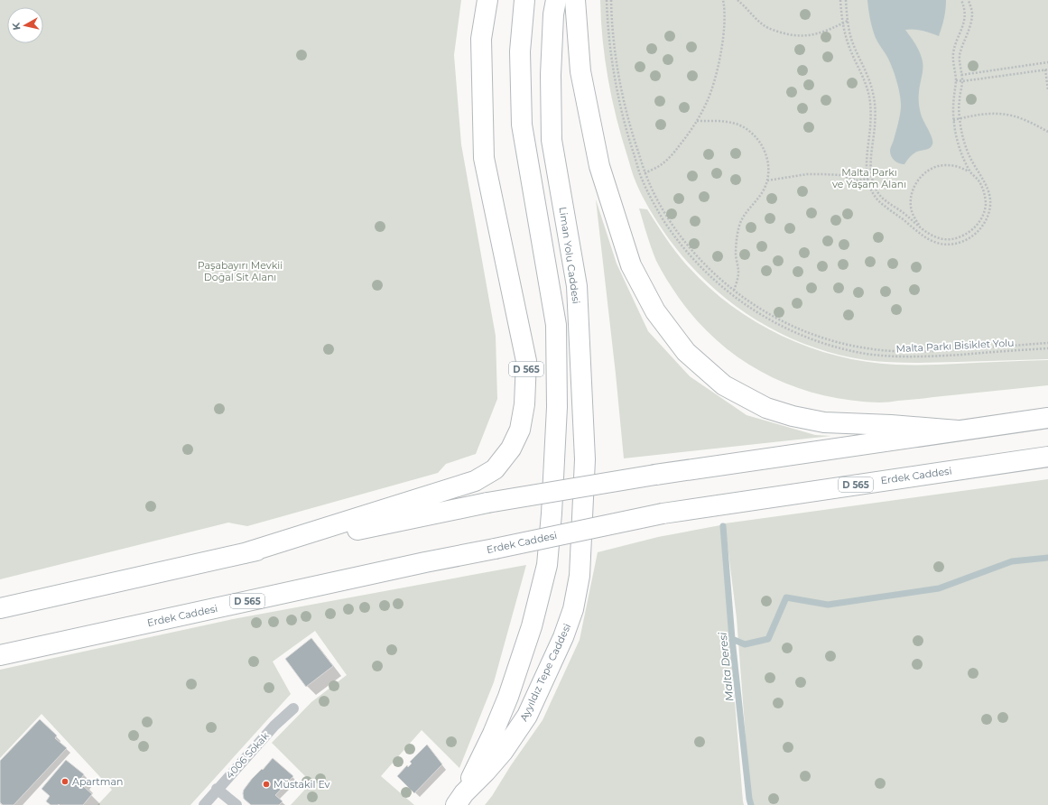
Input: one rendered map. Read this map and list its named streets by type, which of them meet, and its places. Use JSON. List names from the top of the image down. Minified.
{"streets":{"main road":["Liman Yolu Caddesi","D 565","Erdek Caddesi","Ayyıldız Tepe Caddesi"],"lane":["4006 Sokak"],"path":["Malta Parkı Bisiklet Yolu"]},"crossings":[["Liman Yolu Caddesi","Ayyıldız Tepe Caddesi"]],"water":["Malta Deresi"],"parks":["Malta Parkı ve Yaşam Alanı","Paşabayırı Mevkii Doğal Sit Alanı"],"places":["Apartman","Müstakil Ev"],"north":"left"}
